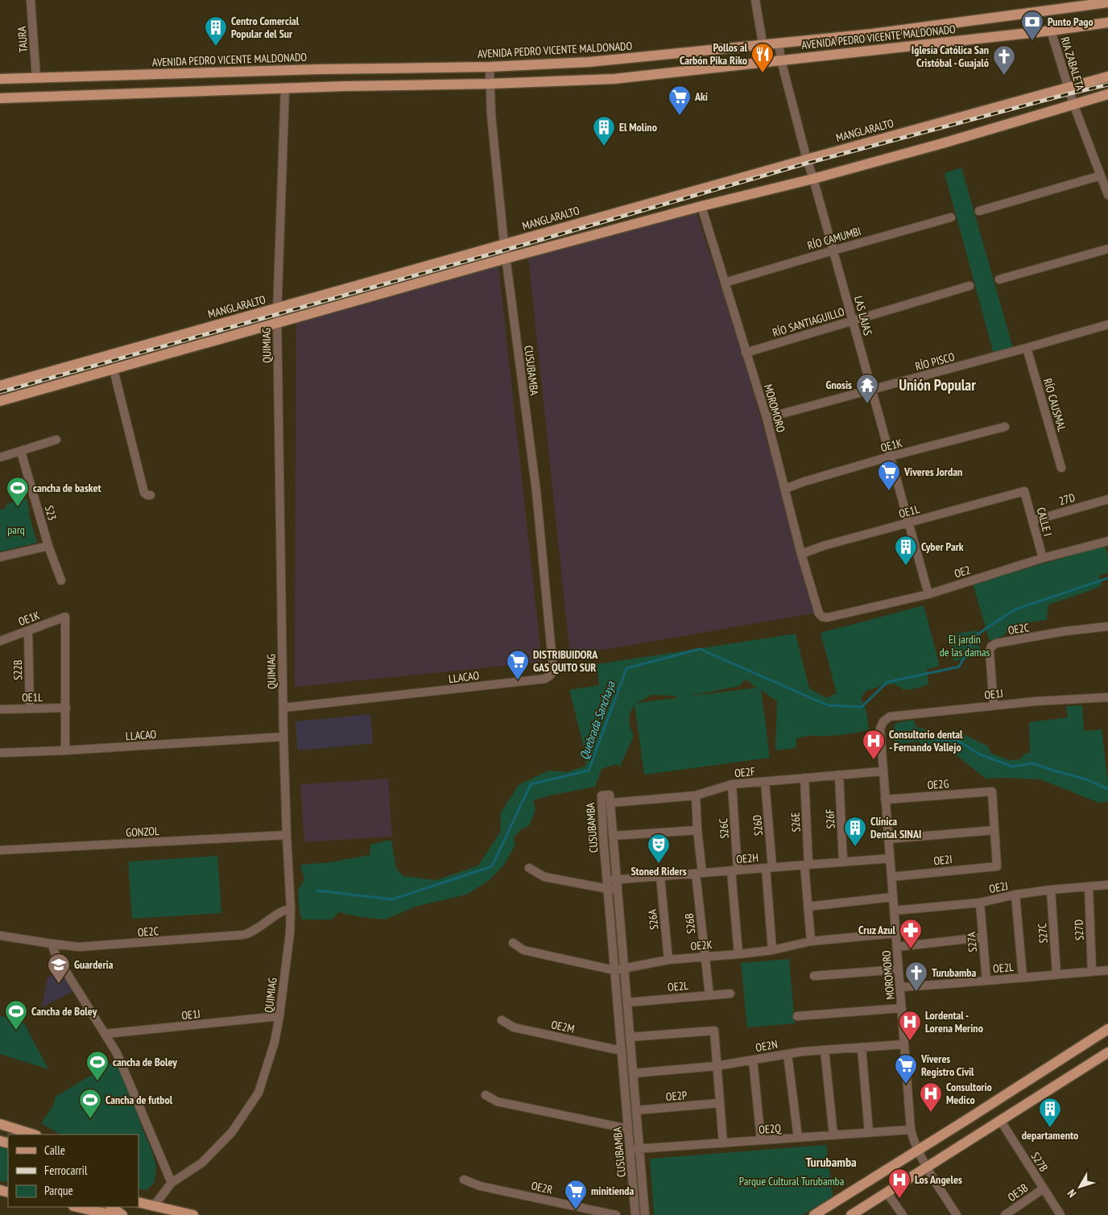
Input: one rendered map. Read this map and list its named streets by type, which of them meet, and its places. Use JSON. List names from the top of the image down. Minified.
{"streets":{"main road":["AVENIDA PEDRO VICENTE MALDONADO","MANGLARALTO"],"street":["TAURA","RIA ZABALETA","RÍO CAMUMBI","LAS LAJAS","RÍO SANTIAGUILLO","QUIMIAG","RÍO PISCO","CUSUBAMBA","RÍO CAUSMAL","MOROMORO","OE1K","27D","OE1L","S23","CALLE I","OE2","OE2C","S22B","LLACAO","OE1J","OE2F","OE2G","S26F","S26E","S26D","S26C","GONZOL","OE2H","OE2I","OE2J","S26A","S26B","S27D","S27C","S27A","OE2K","OE2L","OE2M","OE2N","OE2P","OE2Q","S27B","OE2R","OE3B"]},"crossings":[["AVENIDA PEDRO VICENTE MALDONADO","TAURA"],["AVENIDA PEDRO VICENTE MALDONADO","RIA ZABALETA"],["AVENIDA PEDRO VICENTE MALDONADO","LAS LAJAS"],["AVENIDA PEDRO VICENTE MALDONADO","QUIMIAG"],["AVENIDA PEDRO VICENTE MALDONADO","CUSUBAMBA"],["RIA ZABALETA","MANGLARALTO"],["MANGLARALTO","LAS LAJAS"],["MANGLARALTO","QUIMIAG"],["MANGLARALTO","CUSUBAMBA"],["RÍO CAMUMBI","LAS LAJAS"],["RÍO CAMUMBI","MOROMORO"],["LAS LAJAS","RÍO SANTIAGUILLO"],["LAS LAJAS","RÍO PISCO"],["LAS LAJAS","OE1K"],["LAS LAJAS","OE1L"],["LAS LAJAS","OE2"],["RÍO SANTIAGUILLO","MOROMORO"],["QUIMIAG","OE2C"],["QUIMIAG","LLACAO"],["QUIMIAG","OE1J"],["QUIMIAG","GONZOL"],["RÍO PISCO","RÍO CAUSMAL"],["RÍO PISCO","MOROMORO"],["CUSUBAMBA","LLACAO"],["CUSUBAMBA","OE2F"],["CUSUBAMBA","OE2H"],["CUSUBAMBA","OE2K"],["CUSUBAMBA","OE2L"],["CUSUBAMBA","OE2M"],["CUSUBAMBA","OE2N"],["CUSUBAMBA","OE2P"],["CUSUBAMBA","OE2Q"],["MOROMORO","OE1K"],["MOROMORO","OE1L"],["MOROMORO","OE2"],["MOROMORO","OE1J"],["MOROMORO","OE2F"],["MOROMORO","OE2G"],["MOROMORO","OE2H"],["MOROMORO","OE2I"],["MOROMORO","OE2J"],["MOROMORO","OE2K"],["MOROMORO","OE2L"],["MOROMORO","OE2N"],["MOROMORO","OE2Q"],["OE1K","OE1L"],["OE1K","S22B"],["27D","CALLE I"],["OE1L","CALLE I"],["OE1L","S22B"],["CALLE I","OE2"],["OE2C","OE1J"],["OE2F","S26F"],["OE2F","S26E"],["OE2F","S26D"],["OE2F","S26C"],["OE2F","S26B"],["OE2G","OE2I"],["S26F","OE2H"],["S26E","OE2H"],["S26E","OE2K"],["S26D","OE2H"],["S26D","OE2K"],["S26C","OE2H"],["S26C","OE2K"],["OE2H","S26A"],["OE2H","S26B"],["OE2J","S27D"],["OE2J","S27C"],["OE2J","S27A"],["S26A","OE2K"],["S26B","OE2K"],["S26B","OE2L"],["S27D","OE2L"],["S27C","OE2L"],["S27A","OE2L"],["S27B","OE3B"]],"districts":["Unión Popular","Turubamba"],"water":["Quebrada Sanchaya"],"parks":["parq","El jardin de las damas","Parque Cultural Turubamba"],"places":{"bank":["Punto Pago"],"building":["Centro Comercial Popular del Sur","El Molino","Cyber Park","Clínica Dental SINAI","departamento"],"restaurant":["Pollos al Carbón Pika Riko"],"church":["Iglesia Católica San Cristóbal - Guajaló","Turubamba"],"supermarket":["Akí","Viveres Jordan","DISTRIBUIDORA GAS QUITO SUR","Víveres Registro Civil","minitienda"],"temple":["Gnosis"],"sports":["cancha de basket","Cancha de Boley","cancha de Boley","Cancha de futbol"],"hospital":["Consultorio dental - Fernando Vallejo","Lordental - Lorena Merino","Consultorio Medico","Los Angeles"],"theatre":["Stoned Riders"],"pharmacy":["Cruz Azul"],"school or university":["Guarderia"]},"legend":["Calle","Ferrocarril","Parque"],"north":"bottom left"}
